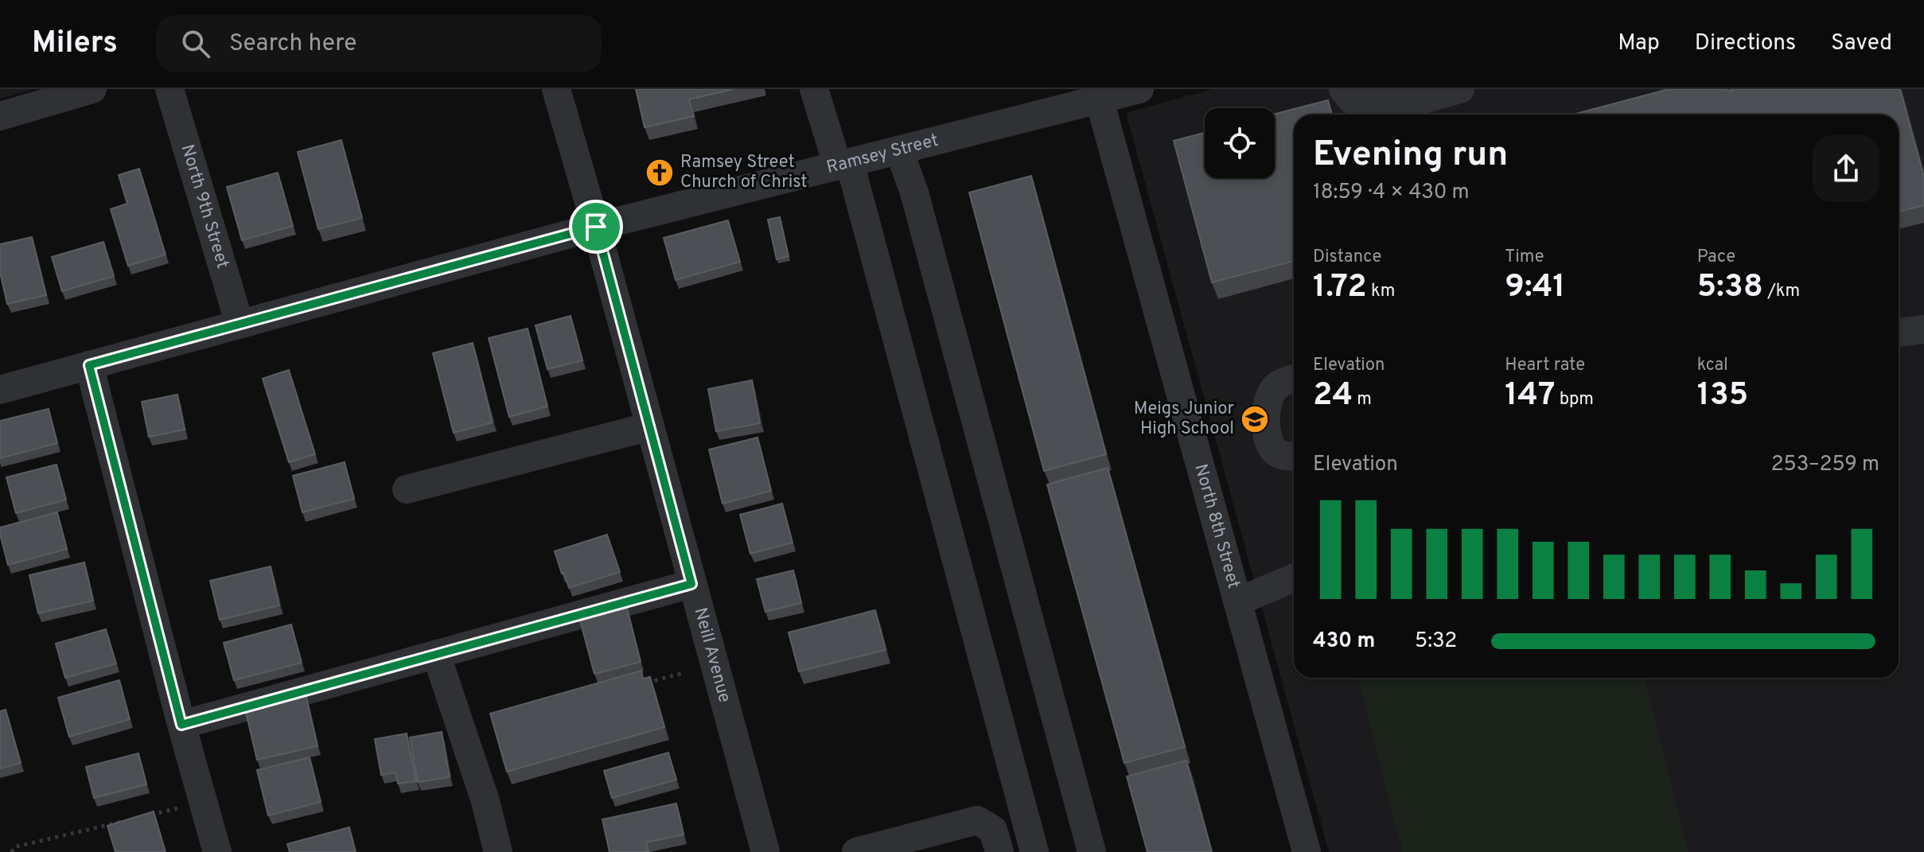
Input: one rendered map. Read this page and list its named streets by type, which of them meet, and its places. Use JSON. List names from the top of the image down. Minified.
{"streets":{"street":["Ramsey Street","North 9th Street","North 8th Street","Neill Avenue"]},"crossings":[["Ramsey Street","North 9th Street"],["Ramsey Street","North 8th Street"],["Ramsey Street","Neill Avenue"]],"places":{"church":["Ramsey Street Church of Christ"],"school or university":["Meigs Junior High School"]},"page":{"header":"Milers","search":"Search here","nav":["Map","Directions","Saved"],"heading":["Evening run","18:59 · 4 × 430 m"],"stats":[["Distance","1.72 km"],["Time","9:41"],["Pace","5:38 /km"],["Elevation","24 m"],["Heart rate","147 bpm"],["kcal","135"]],"chart":["Elevation","253–259 m"],"list":[{"name":"430 m","note":"5:32"}]}}
